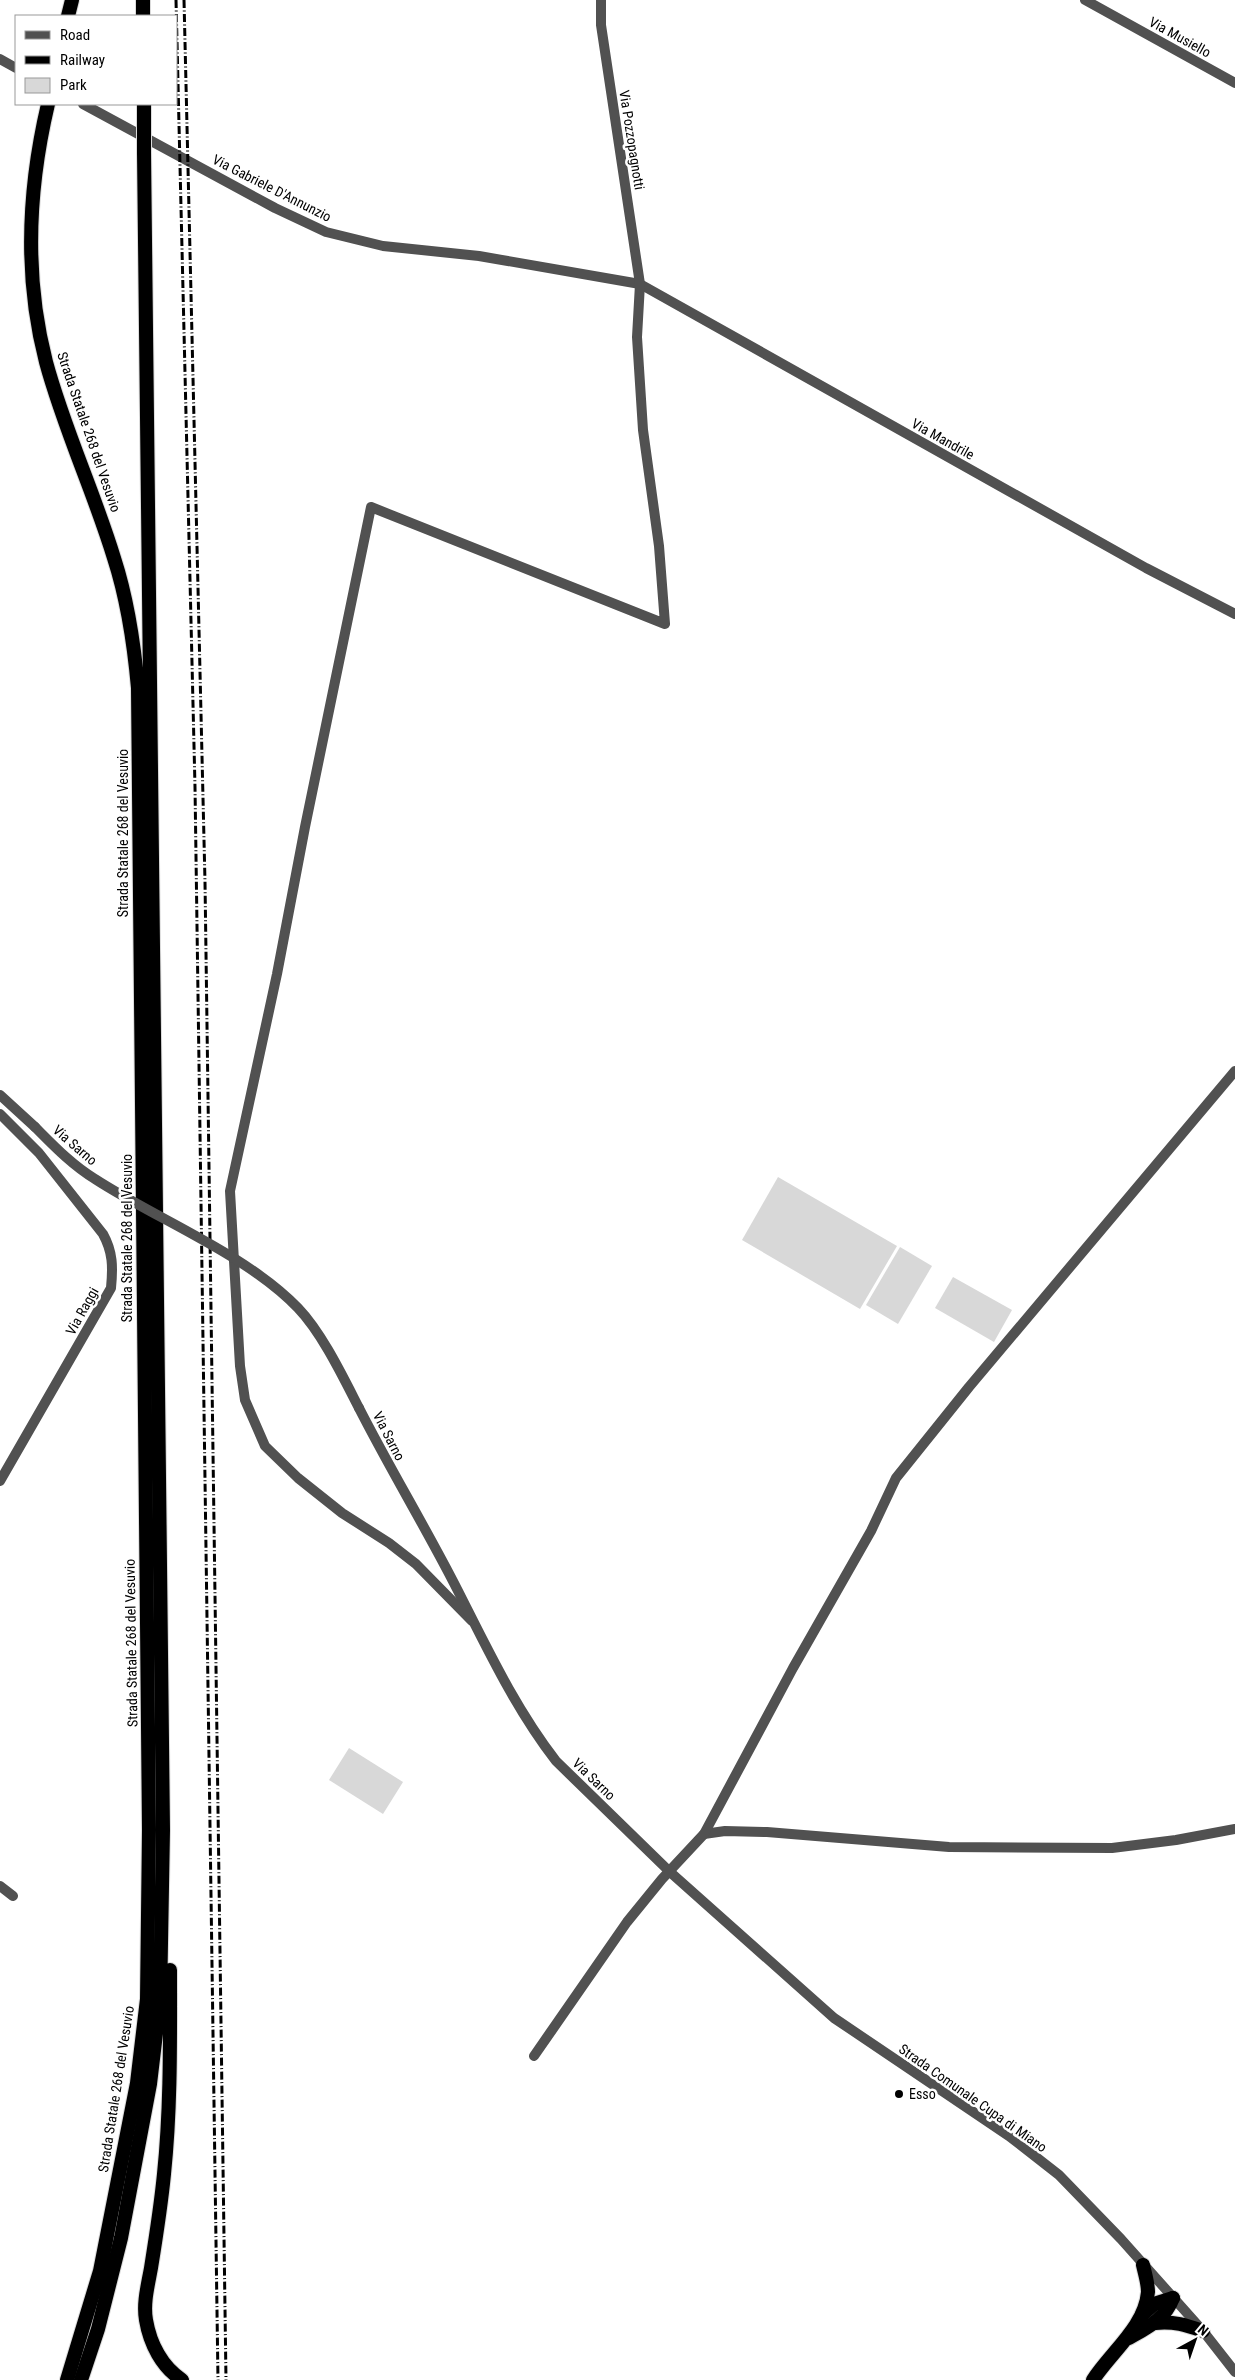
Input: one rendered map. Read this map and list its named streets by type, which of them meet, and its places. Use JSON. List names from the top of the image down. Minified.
{"streets":{"highway":["Strada Statale 268 del Vesuvio"],"street":["Via Musiello","Via Pozzopagnotti","Via Gabriele D'Annunzio","Via Mandrile","Via Sarno","Via Raggi","Strada Comunale Cupa di Miano"]},"crossings":[["Via Pozzopagnotti","Via Gabriele D'Annunzio"],["Via Pozzopagnotti","Via Mandrile"],["Via Pozzopagnotti","Via Sarno"],["Via Gabriele D'Annunzio","Via Mandrile"],["Via Sarno","Strada Comunale Cupa di Miano"]],"places":["Esso"],"legend":["Road","Railway","Park"],"north":"top right"}
